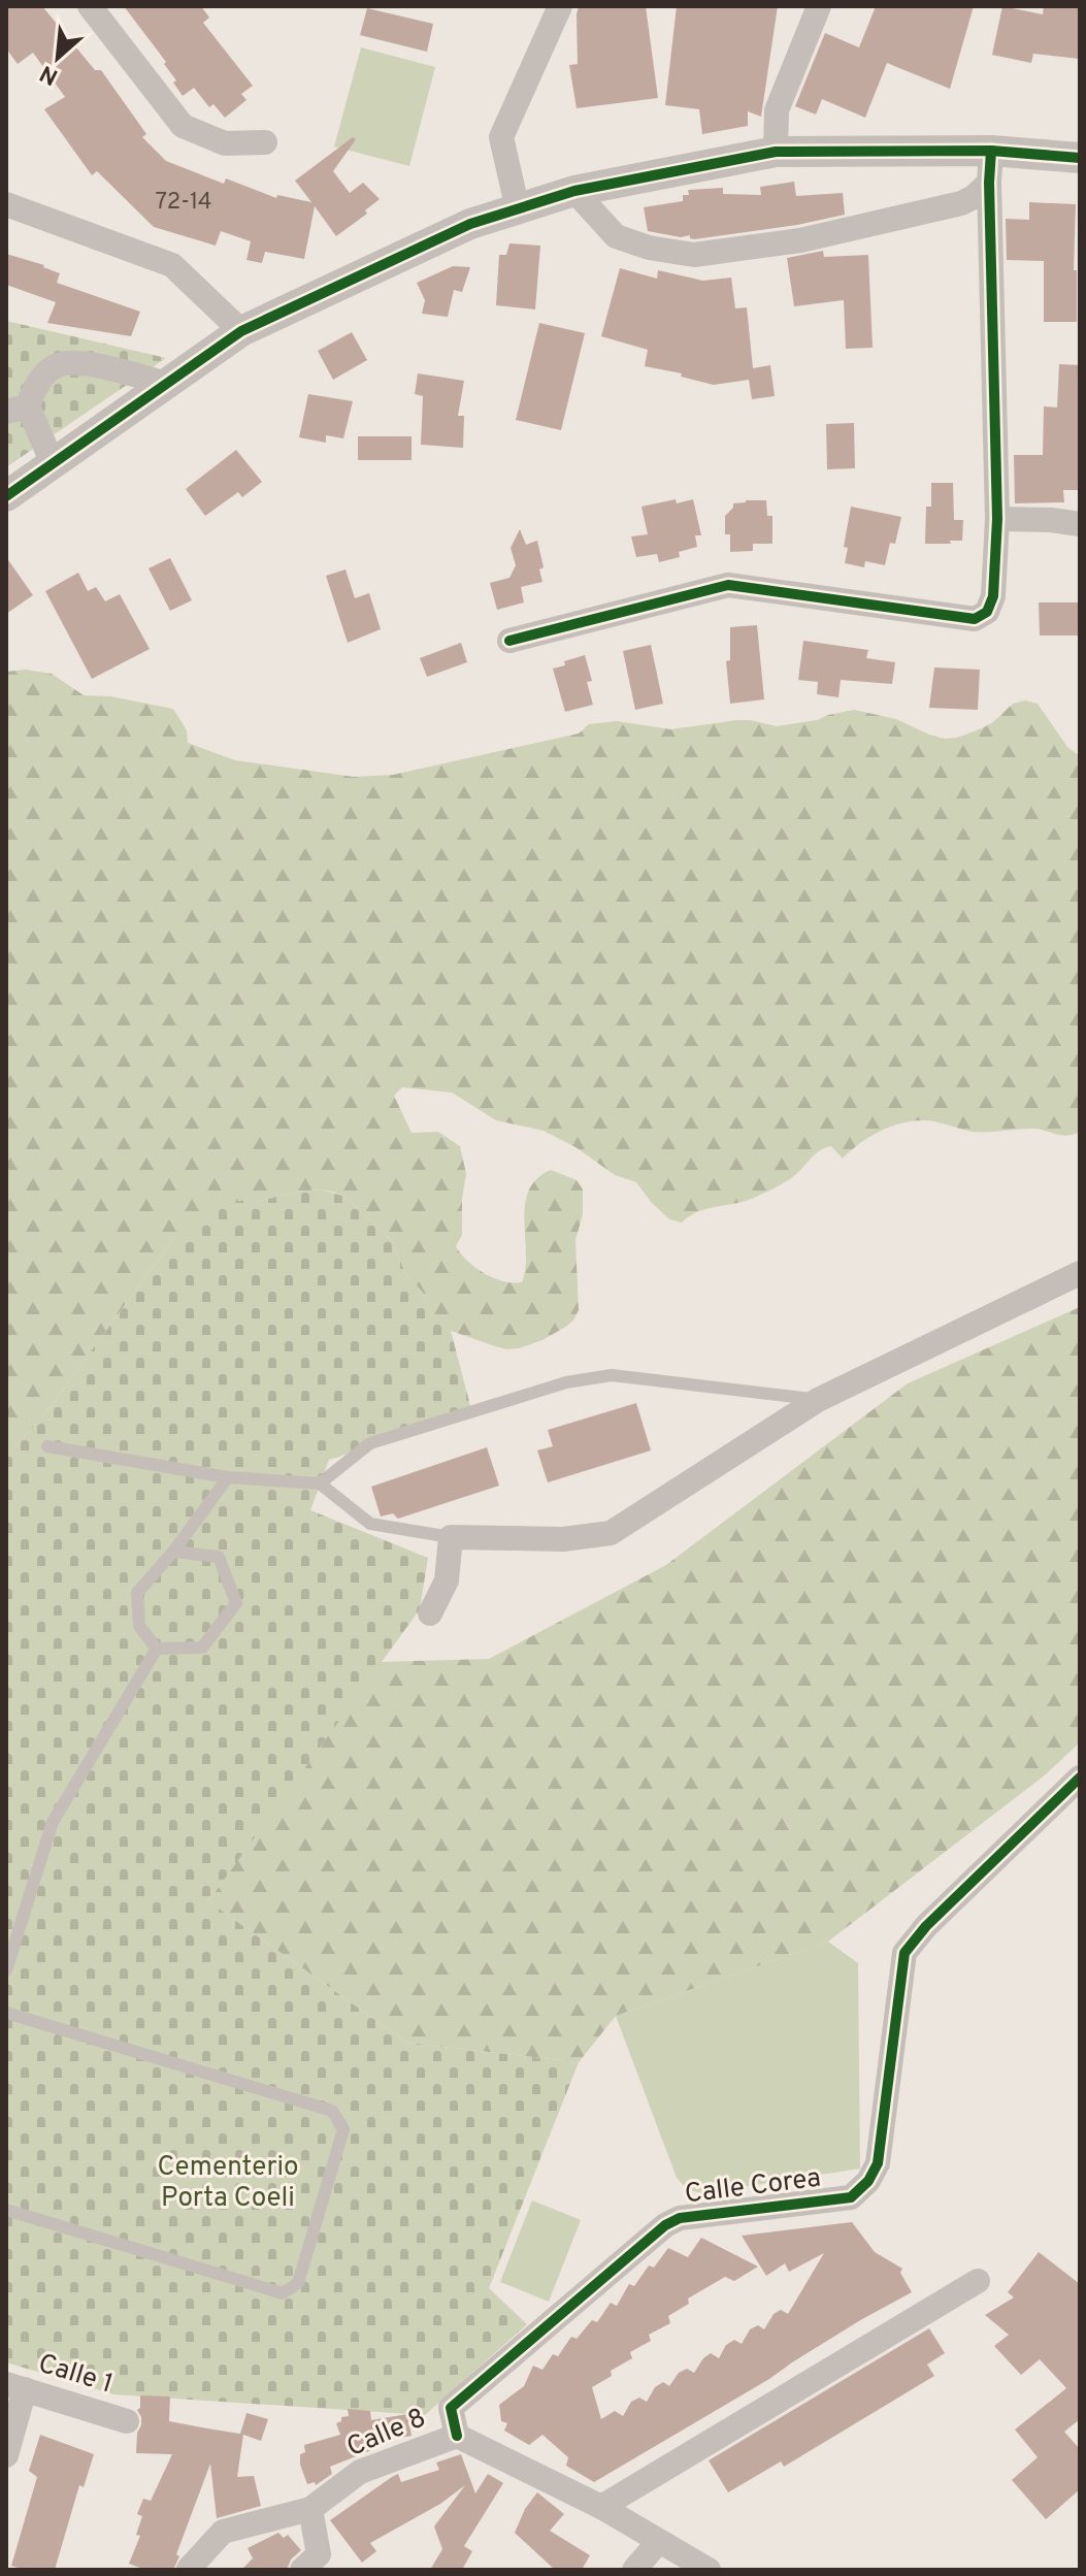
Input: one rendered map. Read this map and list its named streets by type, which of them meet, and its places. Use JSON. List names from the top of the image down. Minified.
{"streets":{"street":["Calle Corea","Calle 1","Calle 8"]},"crossings":[["Calle Corea","Calle 8"]],"parks":["Cementerio Porta Coeli"],"house_numbers":["72-14"],"north":"bottom left"}
